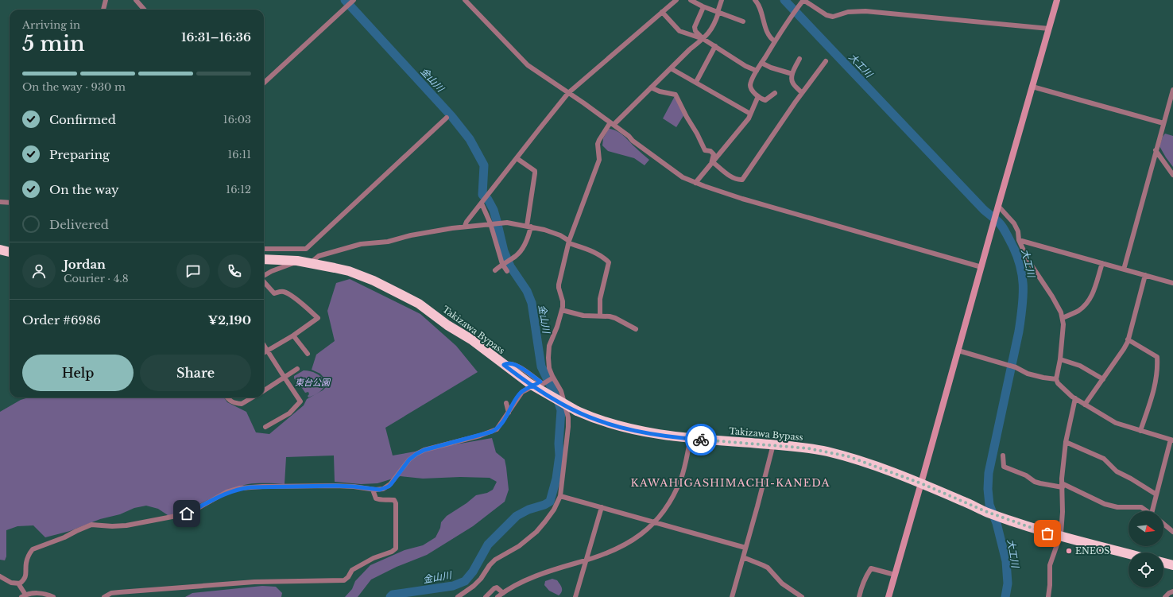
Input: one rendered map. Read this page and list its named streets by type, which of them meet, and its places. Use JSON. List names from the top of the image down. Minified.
{"streets":{"highway":["Takizawa Bypass"]},"districts":["KAWAHIGASHIMACHI-KANEDA"],"water":["大工川","金山川"],"parks":["東台公園"],"places":["ENEOS"],"north":"right","page":{"heading":["5 min","Arriving in","16:31–16:36"],"panel":["Jordan","Courier · 4.8","Order #6986","¥2,190"],"bar":"On the way · 930 m","list":[["Confirmed","16:03"],["Preparing","16:11"],["On the way","16:12"],"Delivered"],"buttons":["Help","Share"]}}
